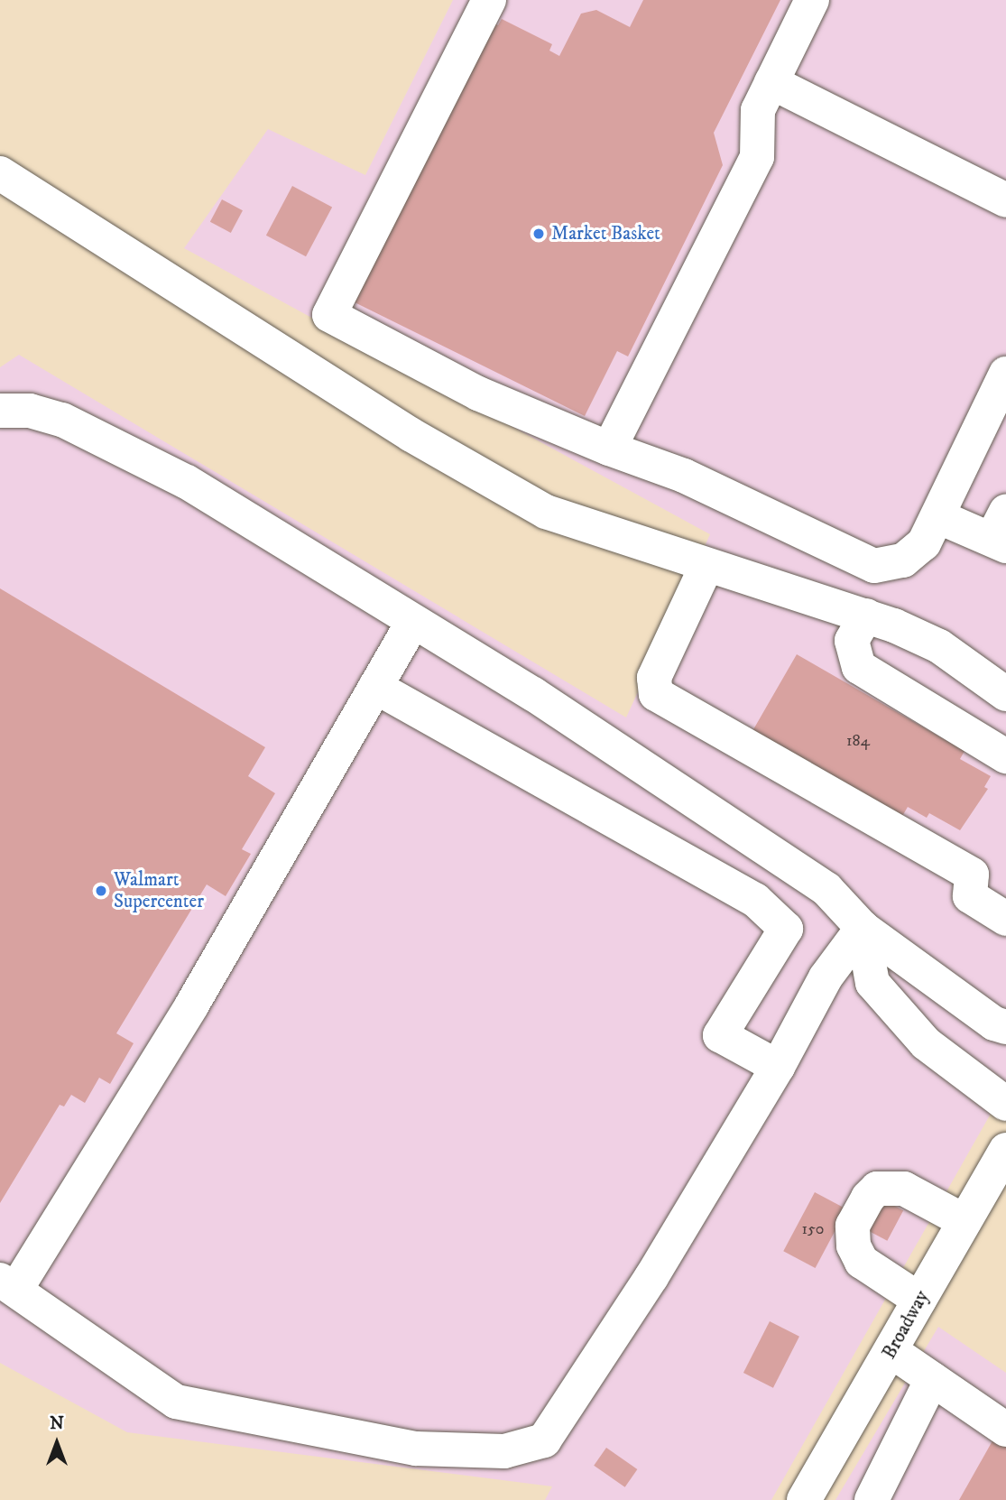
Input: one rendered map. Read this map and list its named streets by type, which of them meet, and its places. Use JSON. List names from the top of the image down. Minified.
{"streets":{"main road":["Broadway"]},"places":["Market Basket","Walmart Supercenter"],"house_numbers":["184","150"],"north":"top"}
